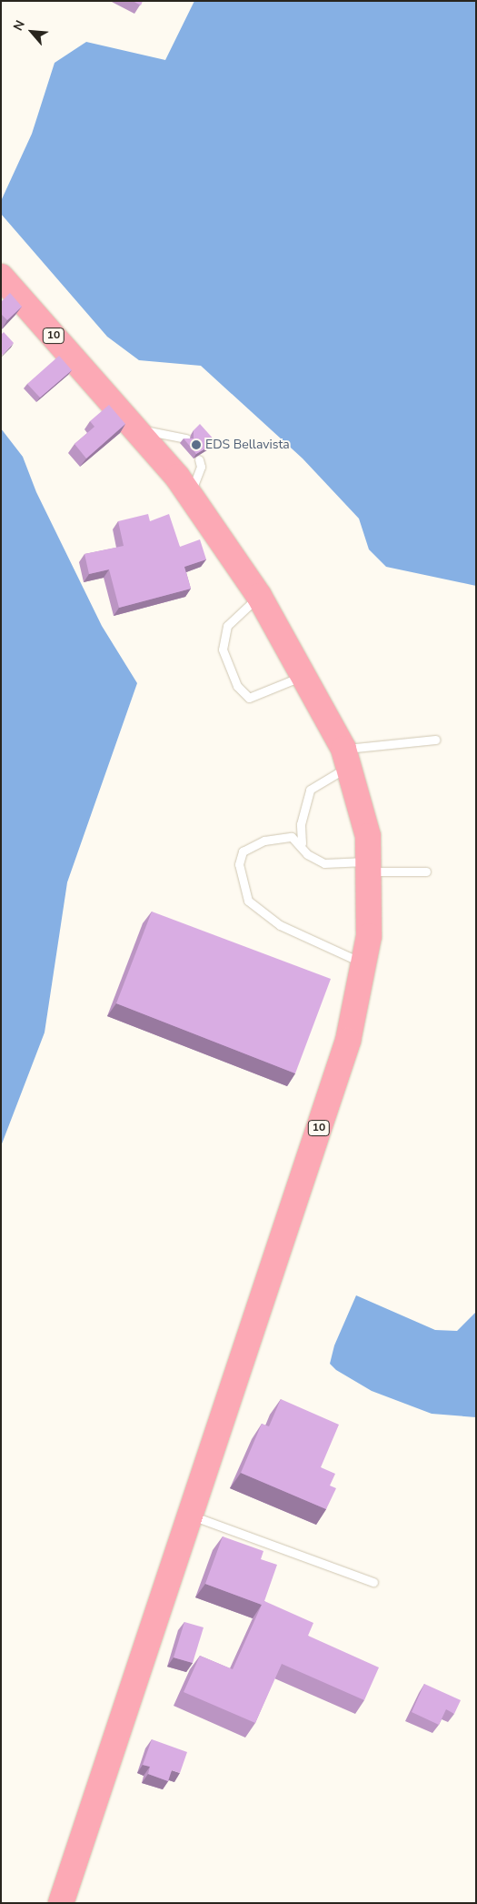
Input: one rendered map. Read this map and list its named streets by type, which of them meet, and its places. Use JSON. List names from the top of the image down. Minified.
{"streets":{"main road":["10"]},"places":["EDS Bellavista"],"north":"top left"}
